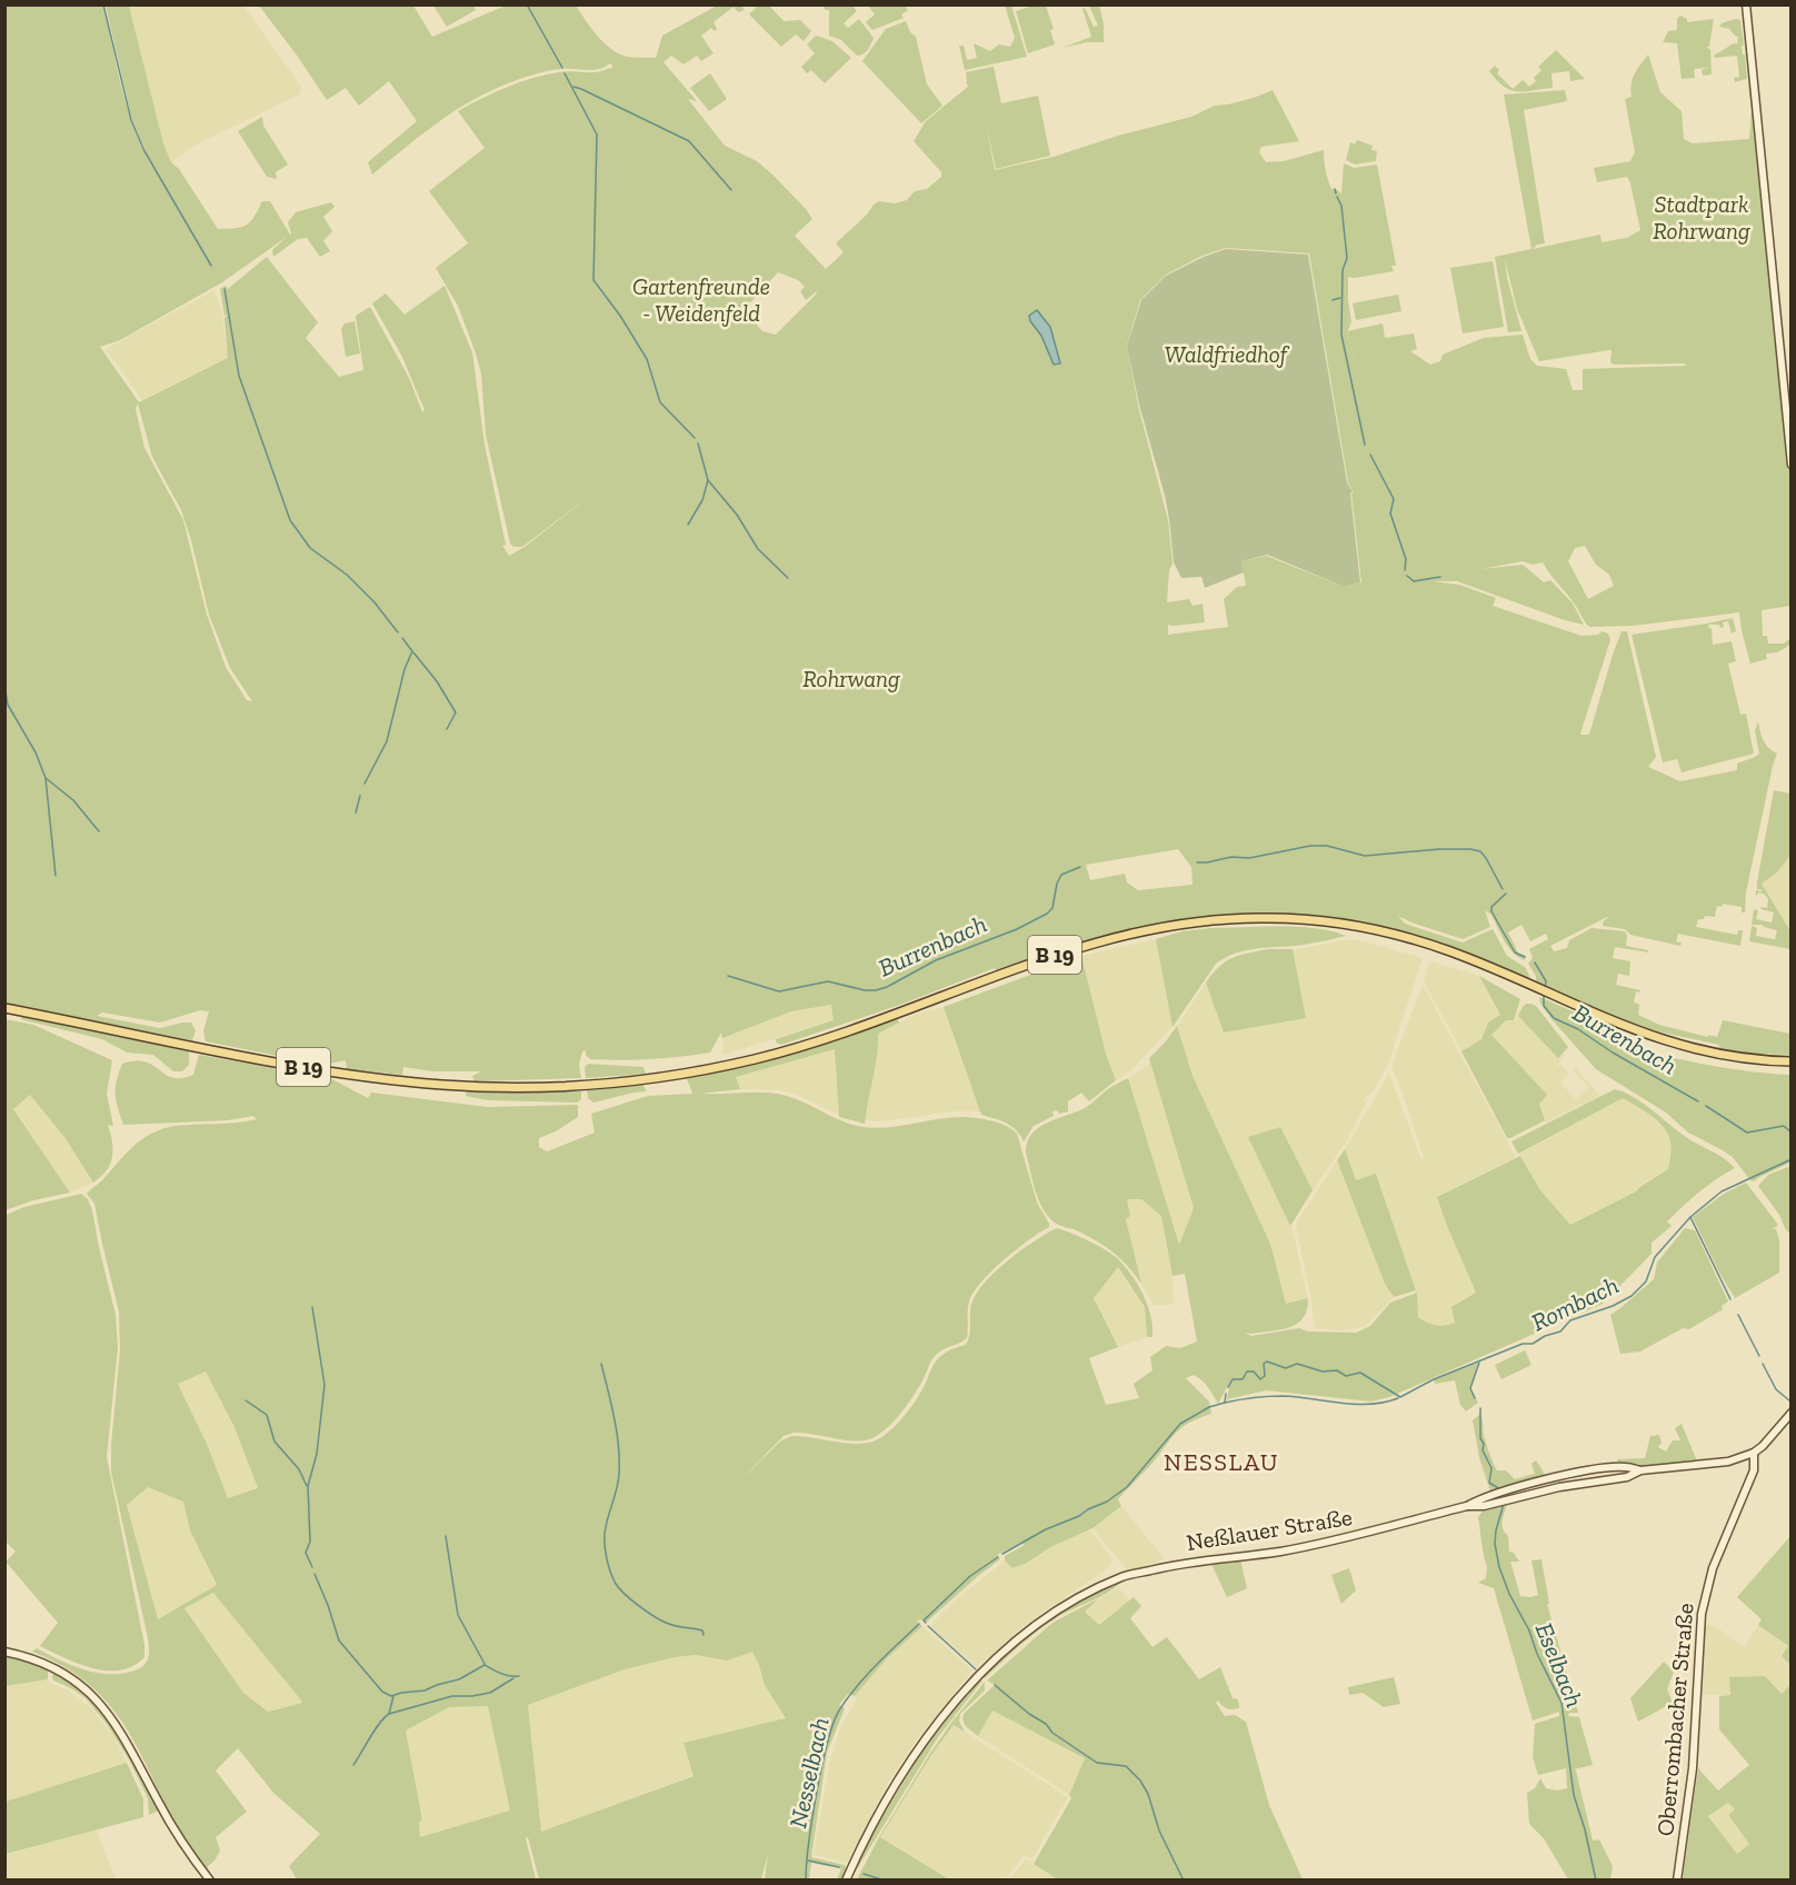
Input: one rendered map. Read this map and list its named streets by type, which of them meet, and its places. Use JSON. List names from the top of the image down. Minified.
{"streets":{"main road":["B 19","Neßlauer Straße","Oberrombacher Straße"]},"crossings":[["Neßlauer Straße","Oberrombacher Straße"]],"districts":["NESSLAU"],"water":["Burrenbach","Rombach","Eselbach","Nesselbach"],"parks":["Stadtpark Rohrwang","Gartenfreunde - Weidenfeld","Waldfriedhof","Rohrwang"]}
